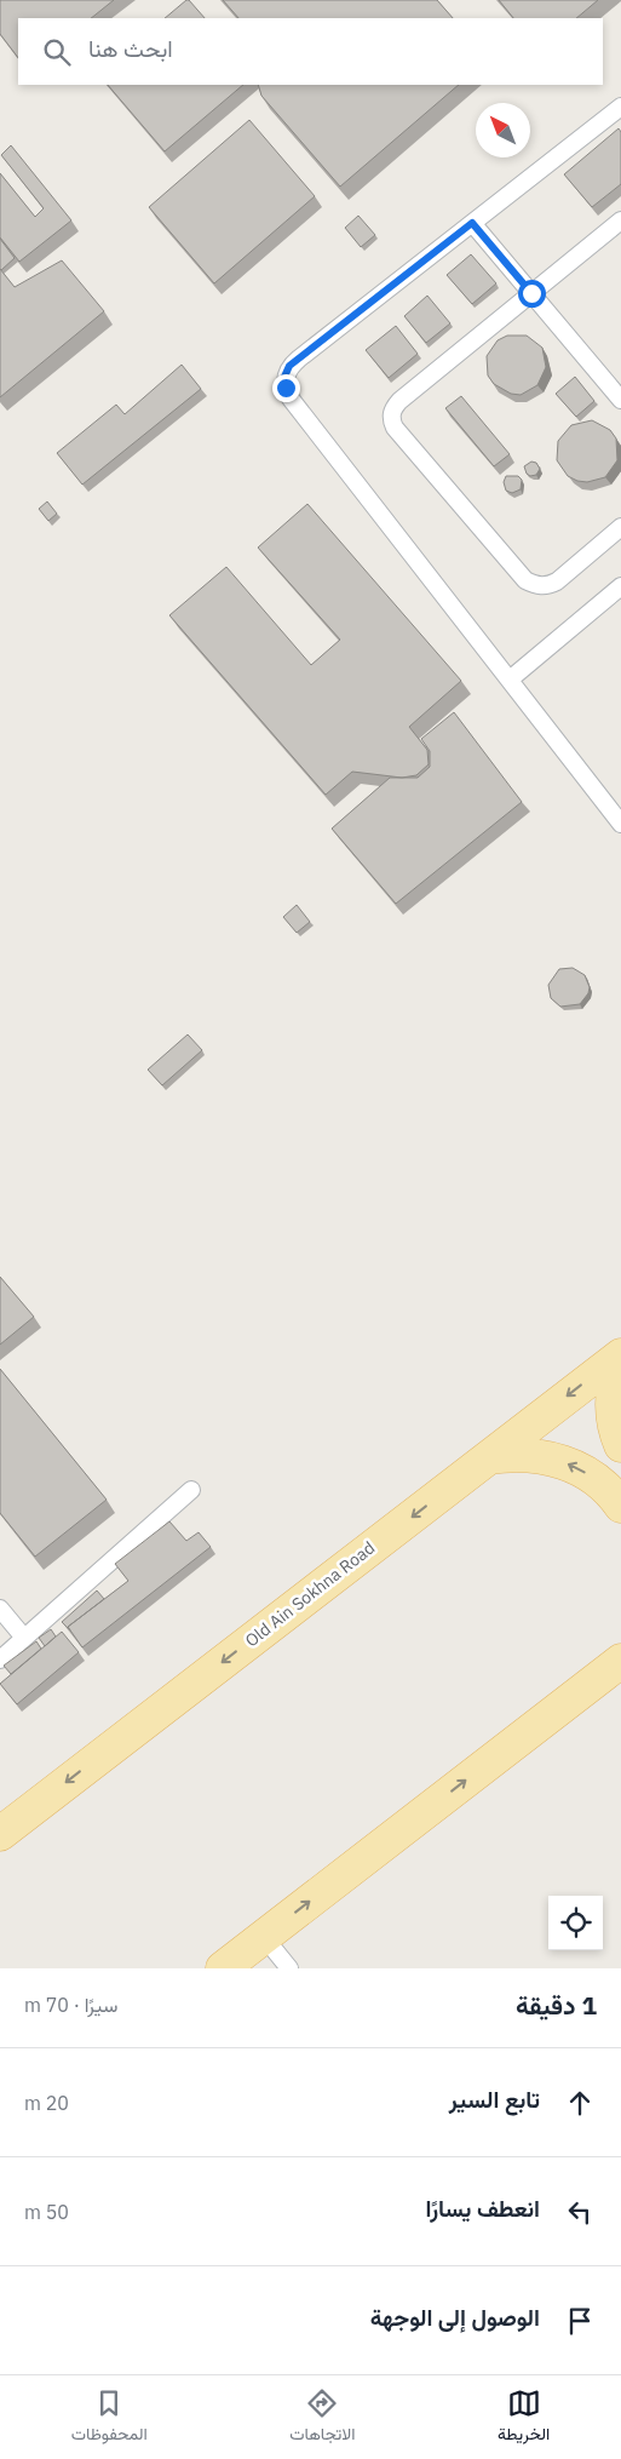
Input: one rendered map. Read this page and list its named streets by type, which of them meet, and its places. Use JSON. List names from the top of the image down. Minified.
{"streets":{"main road":["Old Ain Sokhna Road"]},"north":"top left","page":{"search":"ابحث هنا","heading":["1 دقيقة","سيرًا · 70 m"],"list":[["تابع السير","20 m"],["انعطف يسارًا","50 m"],"الوصول إلى الوجهة"],"nav":["الخريطة","الاتجاهات","المحفوظات"]}}
